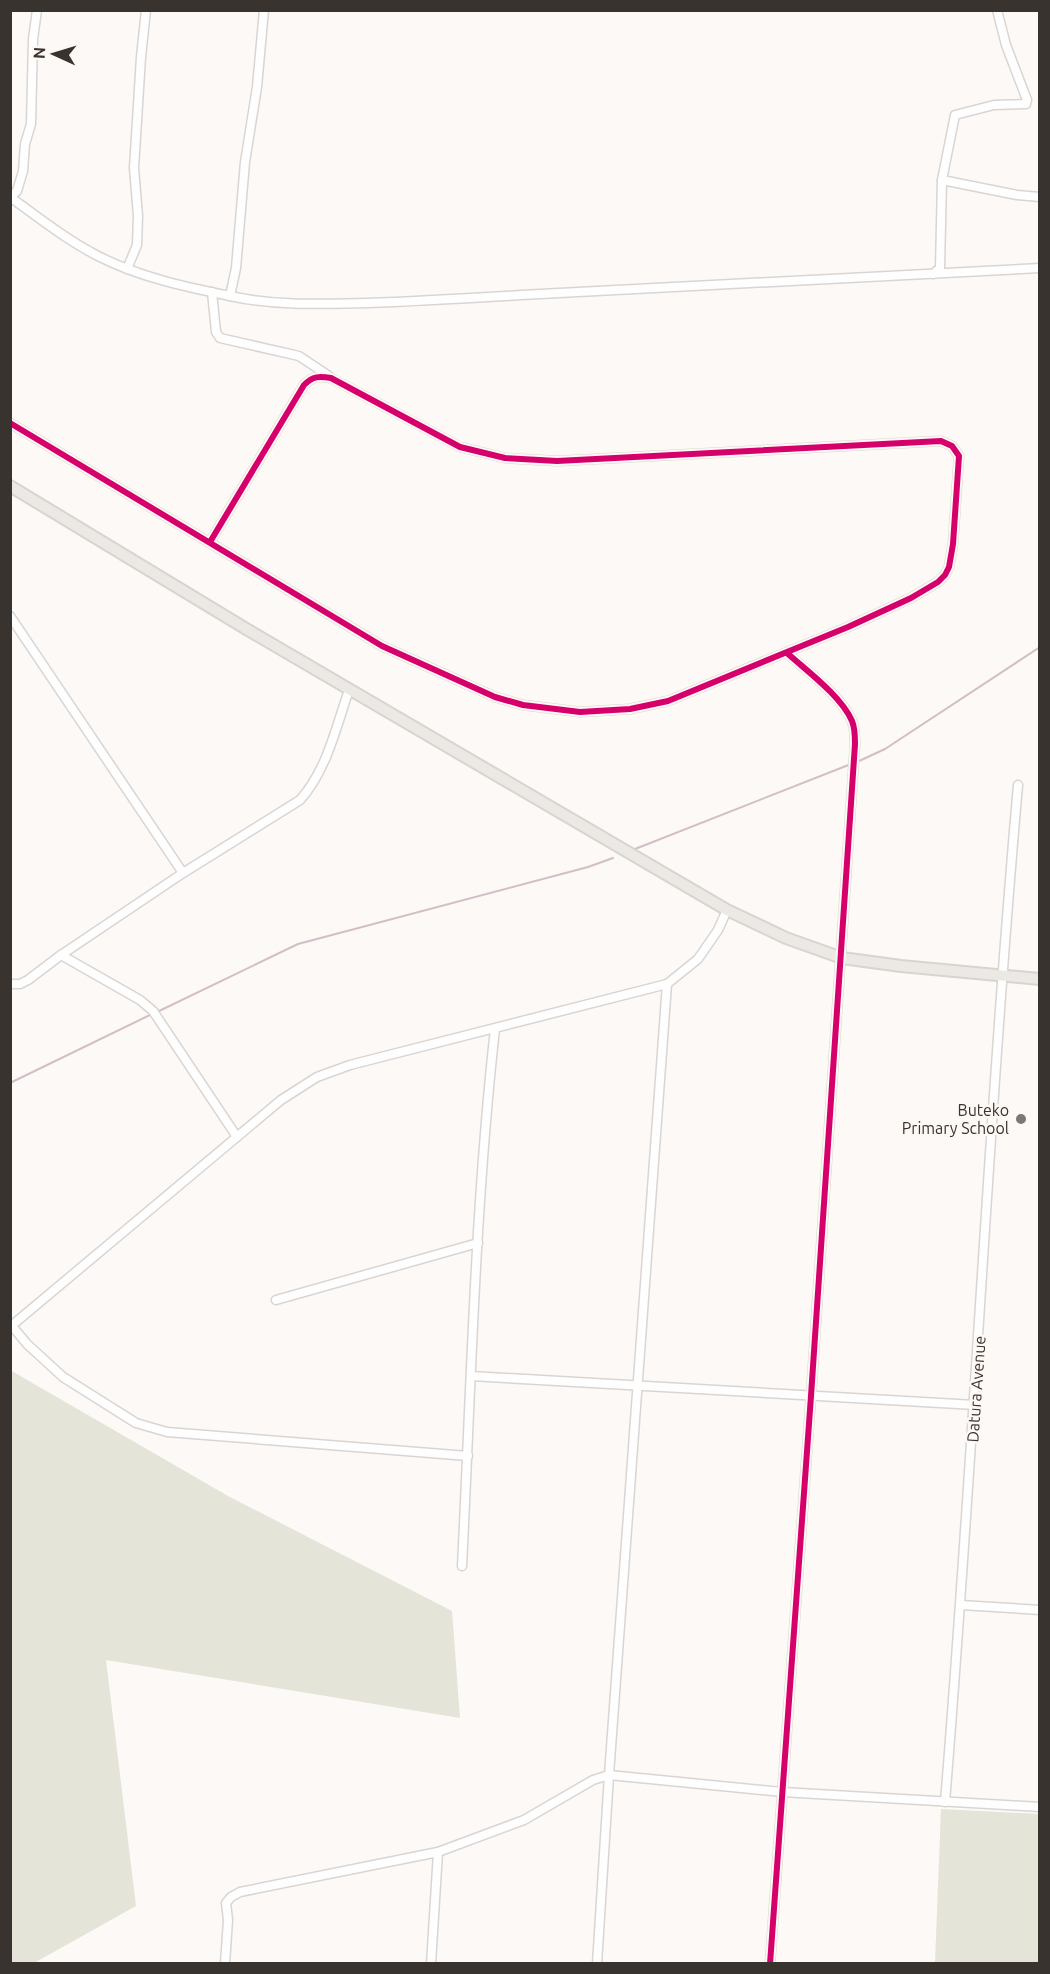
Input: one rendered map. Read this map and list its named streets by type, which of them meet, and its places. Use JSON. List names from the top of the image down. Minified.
{"streets":{"street":["Datura Avenue"]},"places":["Buteko Primary School"],"north":"left"}
